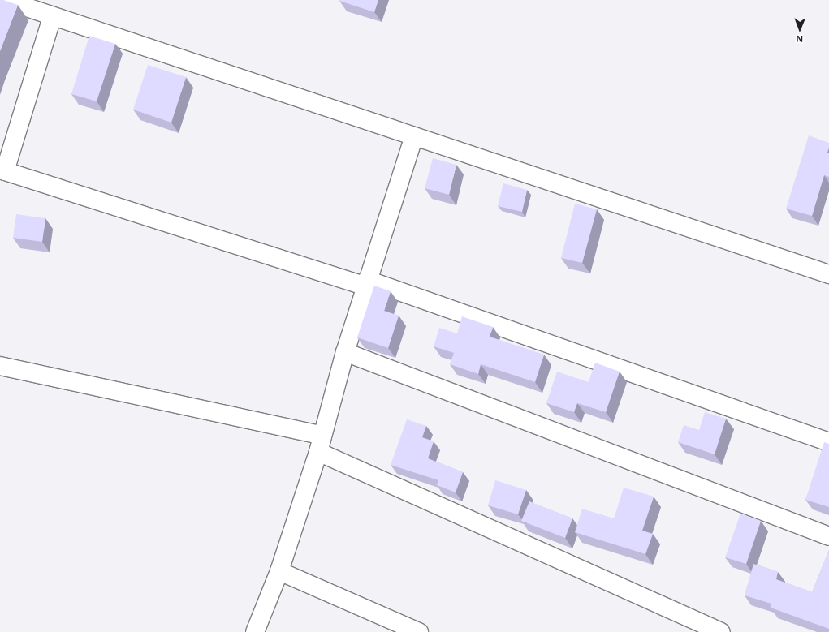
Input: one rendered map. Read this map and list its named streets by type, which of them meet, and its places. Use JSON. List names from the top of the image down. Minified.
{"north":"bottom"}
